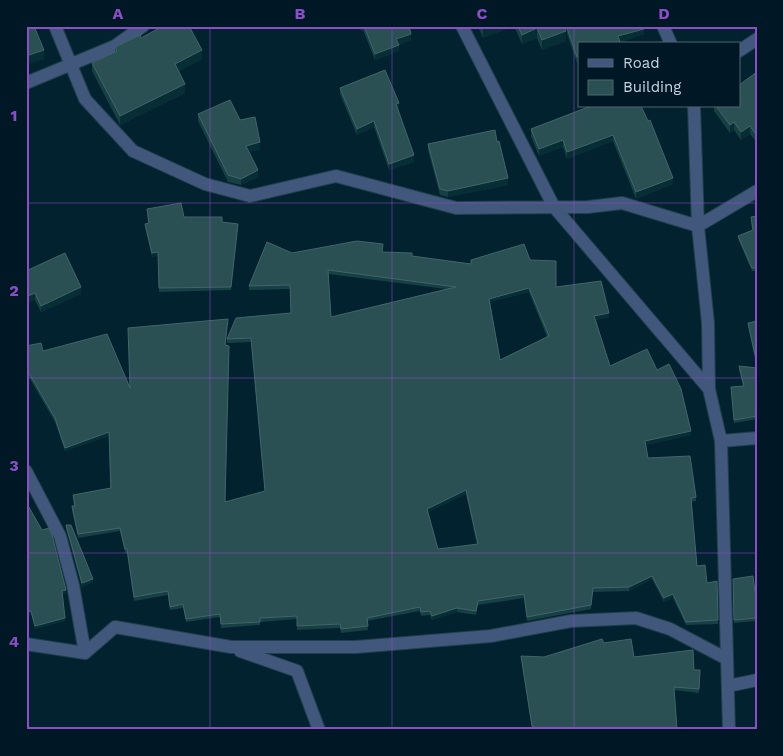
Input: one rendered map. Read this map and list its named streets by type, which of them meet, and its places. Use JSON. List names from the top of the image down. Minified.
{"legend":["Road","Building"],"grid":{"columns":["A","B","C","D"],"rows":["1","2","3","4"]}}
